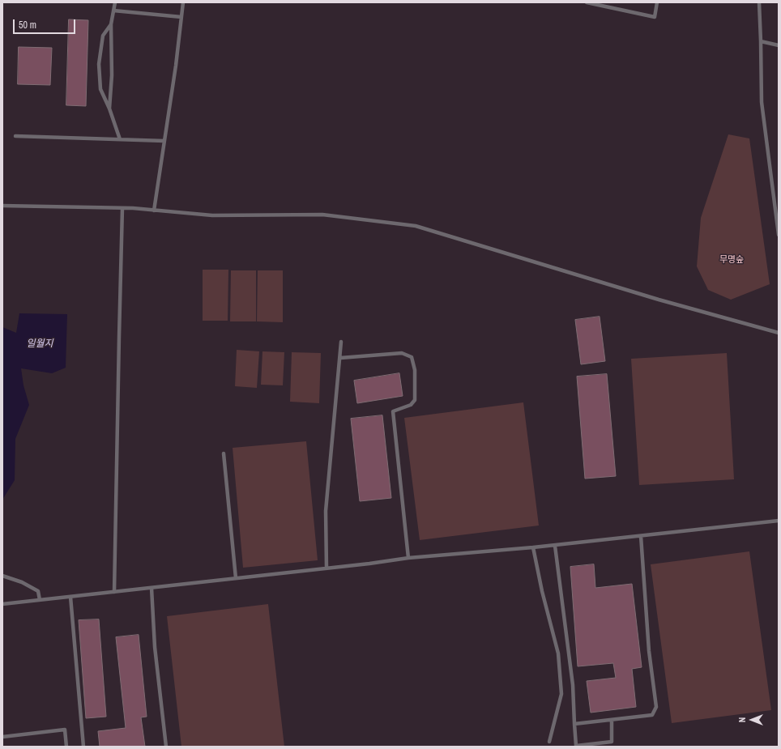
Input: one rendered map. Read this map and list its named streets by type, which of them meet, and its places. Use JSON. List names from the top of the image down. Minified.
{"water":["일월지"],"parks":["무명숲"],"scale_bar":"50 m","north":"left"}
